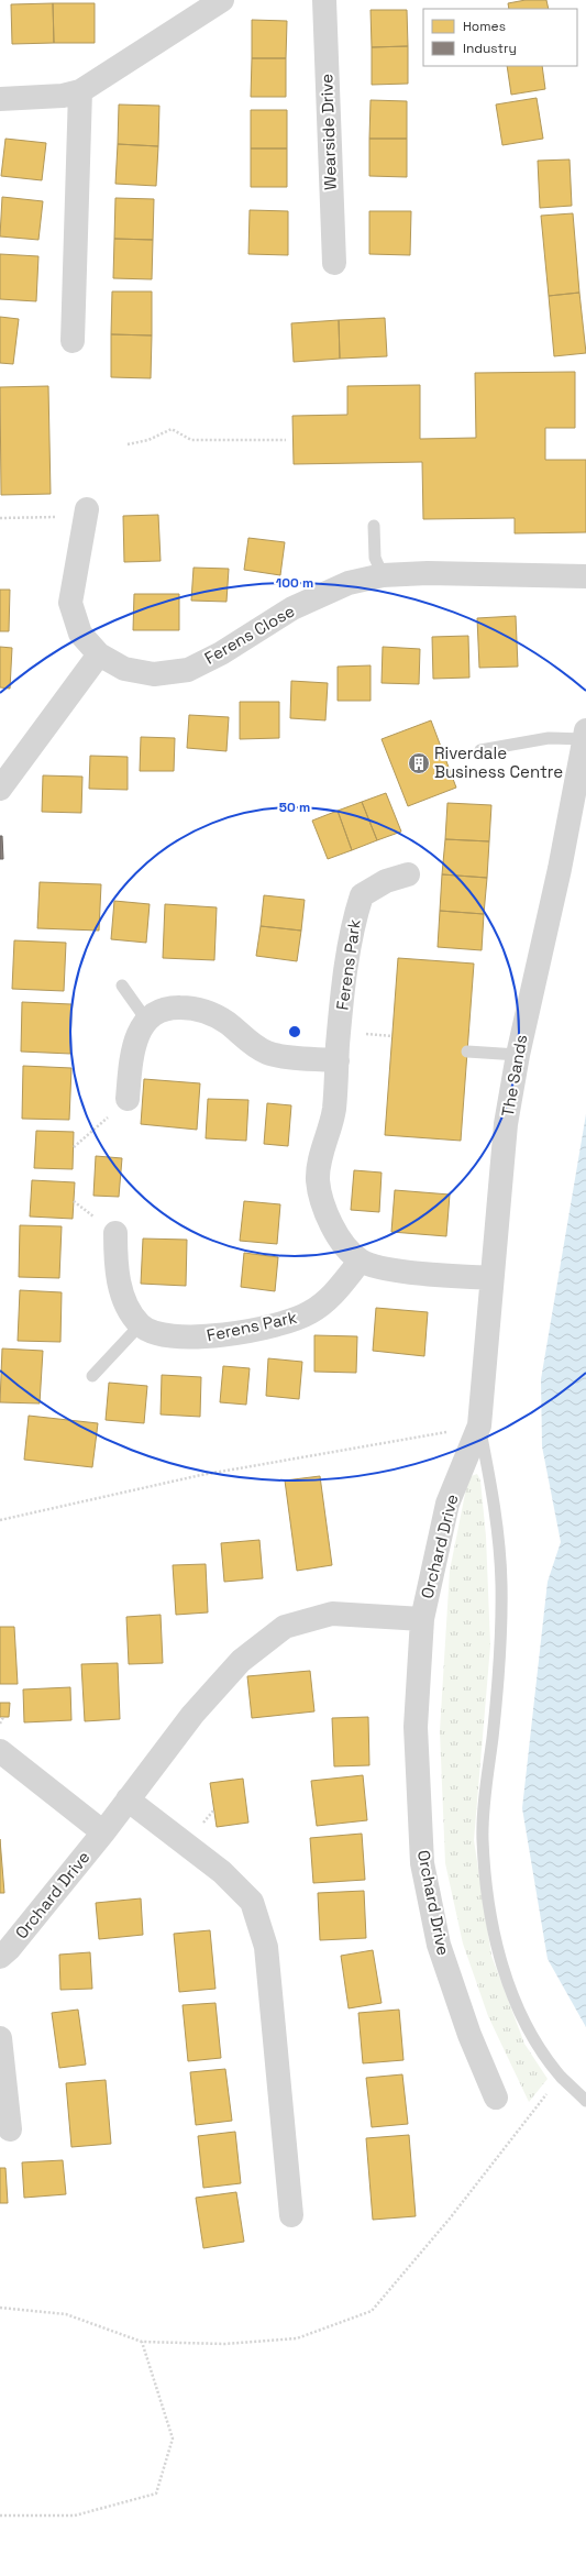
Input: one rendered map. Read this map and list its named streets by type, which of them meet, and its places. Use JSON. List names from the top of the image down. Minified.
{"streets":{"street":["Wearside Drive","Ferens Close","Ferens Park","The Sands","Orchard Drive"]},"crossings":[["Ferens Park","The Sands"],["The Sands","Orchard Drive"]],"places":{"building":["Riverdale Business Centre"]},"legend":["Homes","Industry"],"rings":["100 m","50 m"]}
